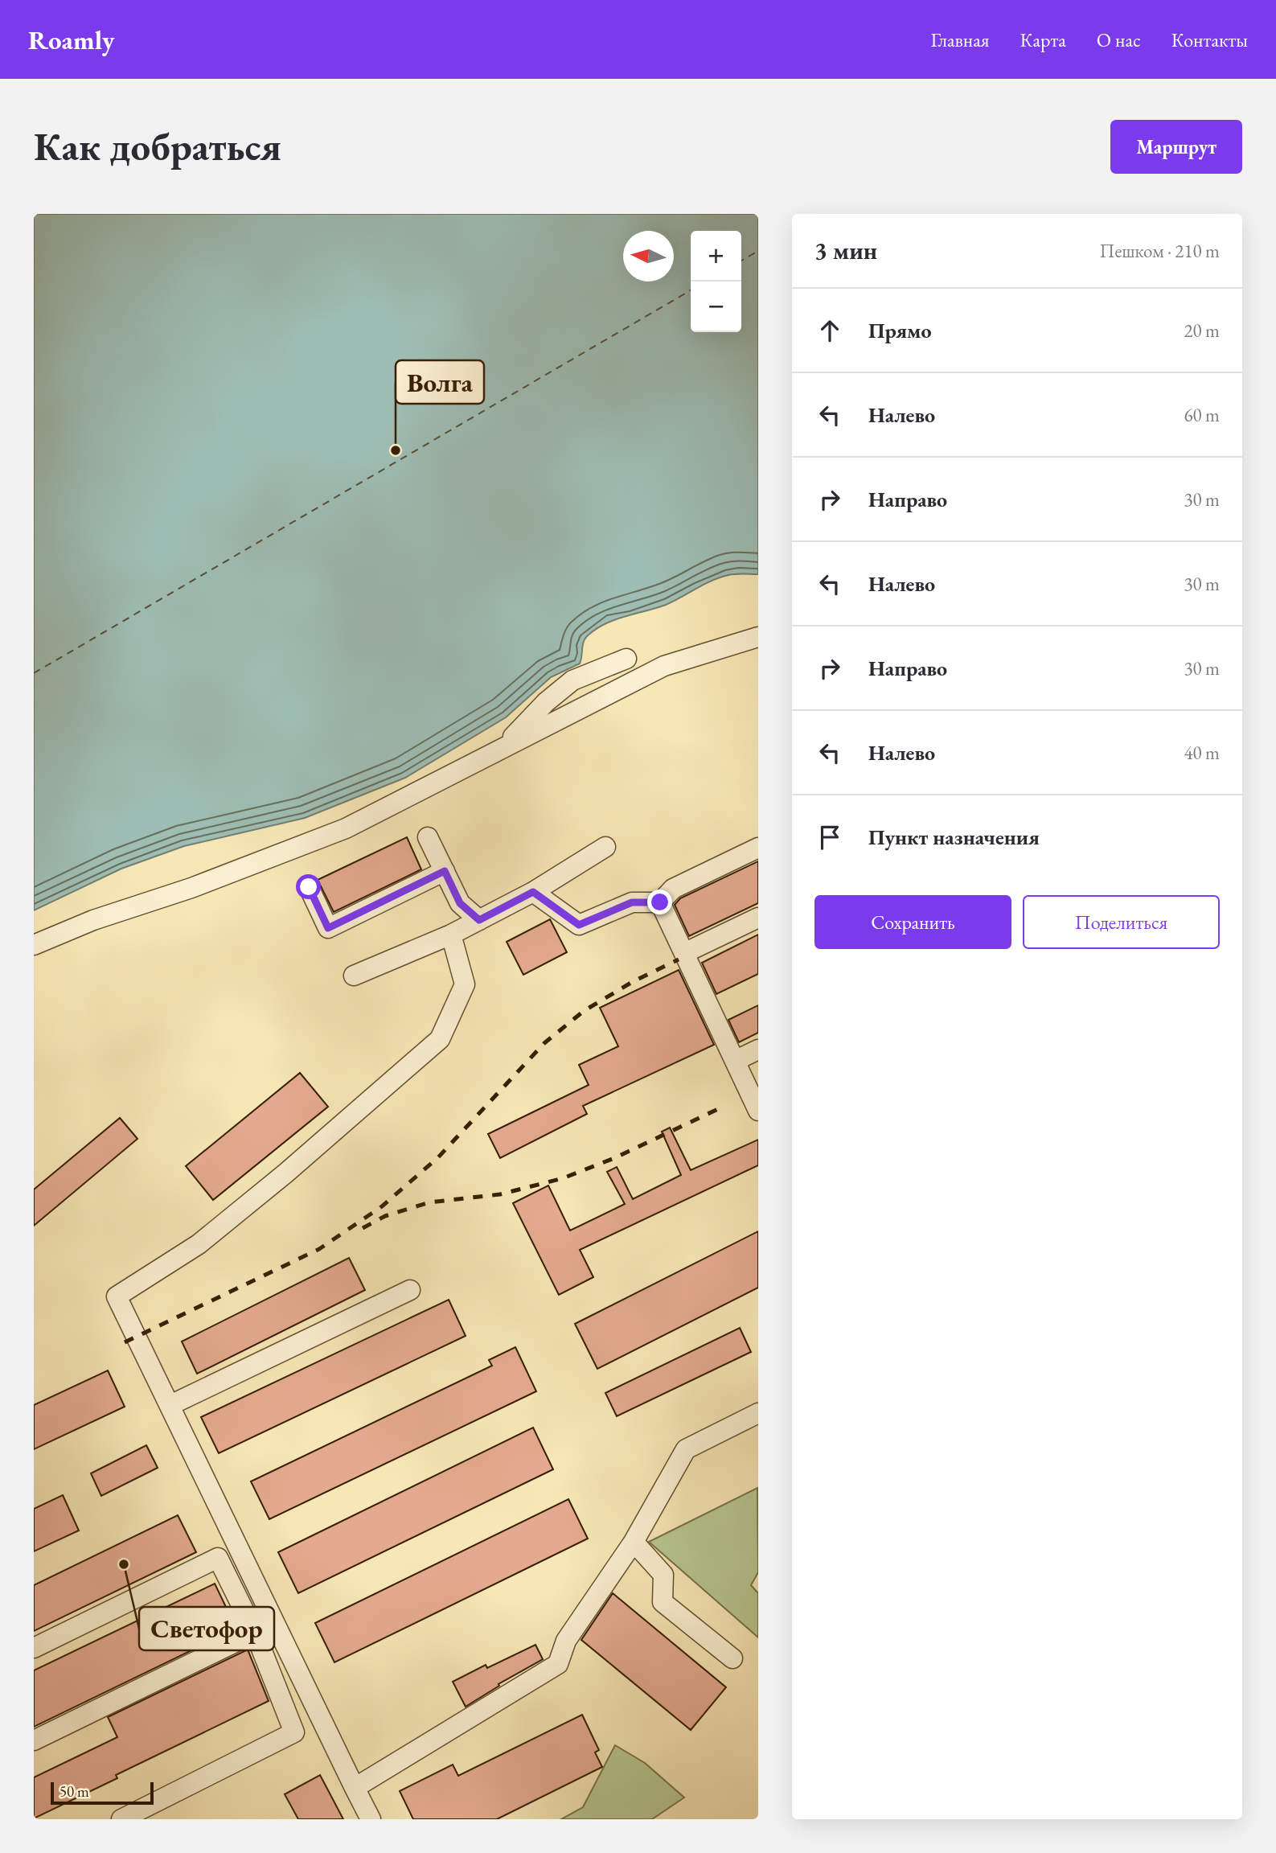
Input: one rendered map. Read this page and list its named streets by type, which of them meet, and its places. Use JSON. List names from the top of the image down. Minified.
{"places":["Волга","Светофор"],"scale_bar":"50 m","north":"left","page":{"header":"Roamly","nav":["Главная","Карта","О нас","Контакты"],"buttons":["Маршрут",["Сохранить","Поделиться"]],"title":"Как добраться","heading":["3 мин","Пешком · 210 m"],"map_buttons":["+","−"],"list":[["Прямо","20 m"],["Налево","60 m"],["Направо","30 m"],["Налево","30 m"],["Направо","30 m"],["Налево","40 m"],"Пункт назначения"],"scale":"50 m"}}
